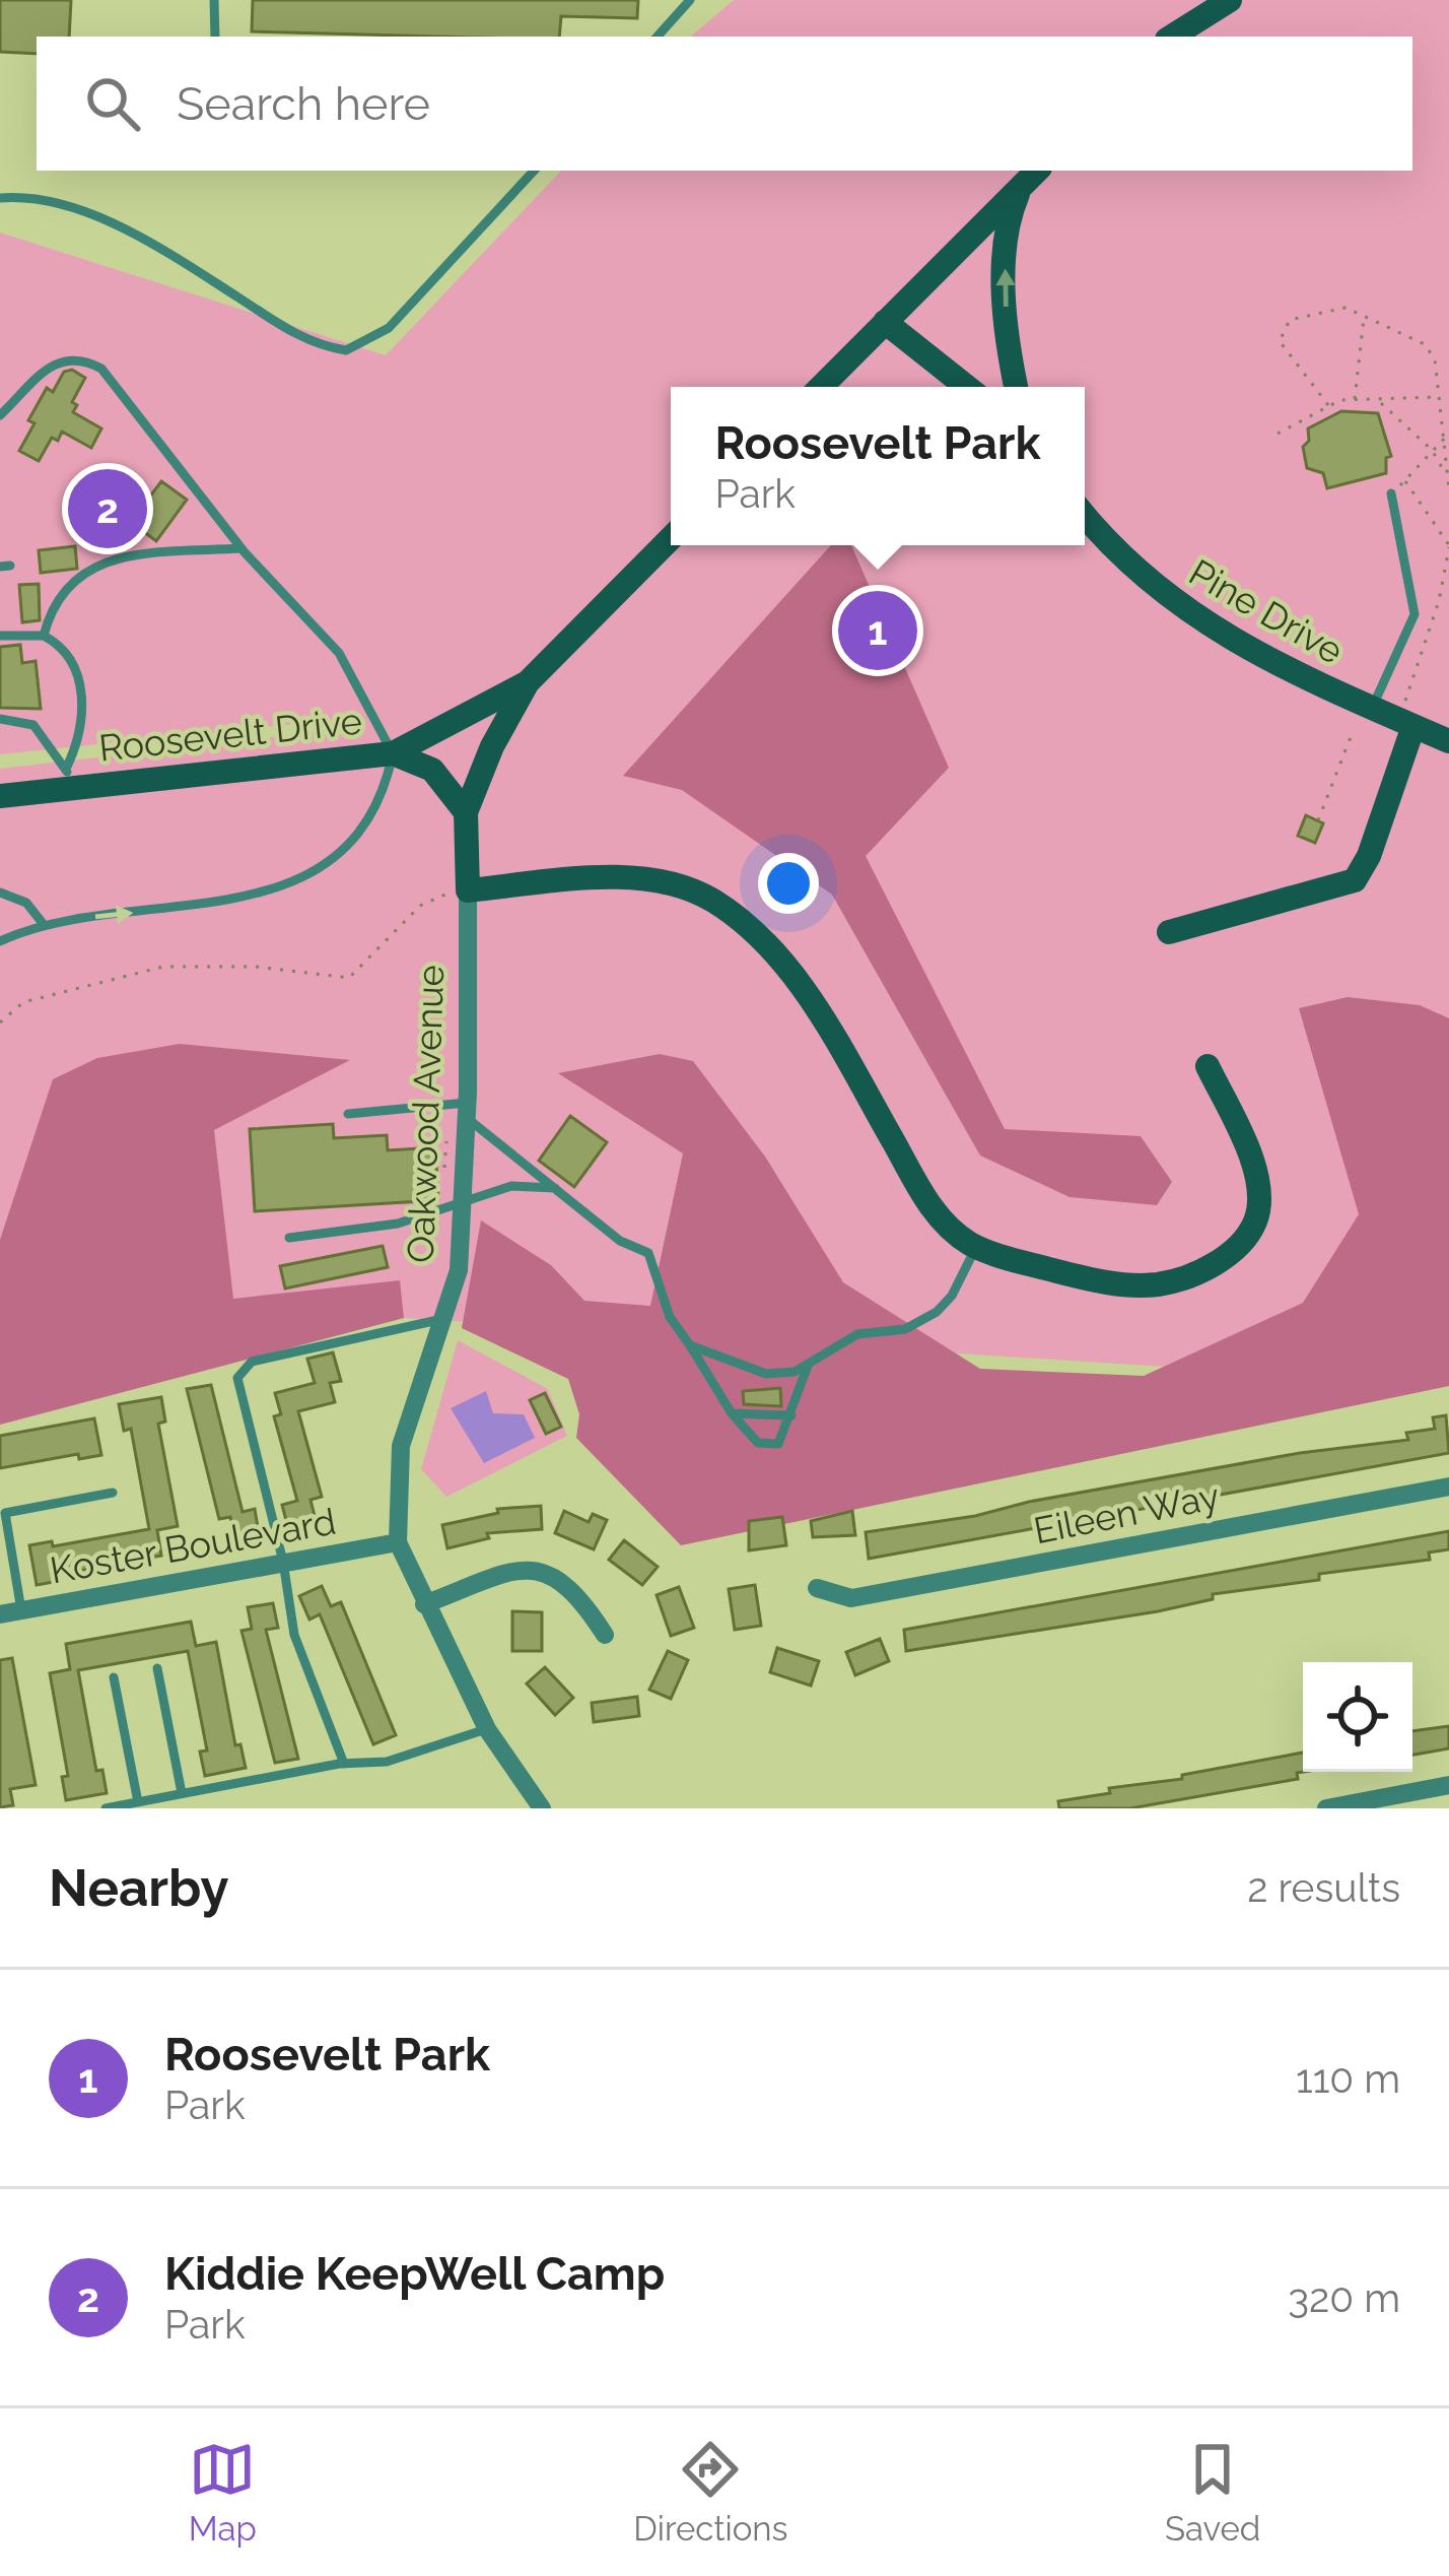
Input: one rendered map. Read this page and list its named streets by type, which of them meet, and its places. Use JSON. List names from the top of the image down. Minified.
{"streets":{"street":["Pine Drive","Roosevelt Drive","Oakwood Avenue","Eileen Way","Koster Boulevard"]},"crossings":[["Roosevelt Drive","Oakwood Avenue"],["Oakwood Avenue","Koster Boulevard"]],"page":{"search":"Search here","popup":["Roosevelt Park","Park"],"pins":["2","1"],"heading":["Nearby","2 results"],"list":[{"mark":"1","name":"Roosevelt Park","note":"Park","value":"110 m"},{"mark":"2","name":"Kiddie KeepWell Camp","note":"Park","value":"320 m"}],"nav":["Map","Directions","Saved"]}}
